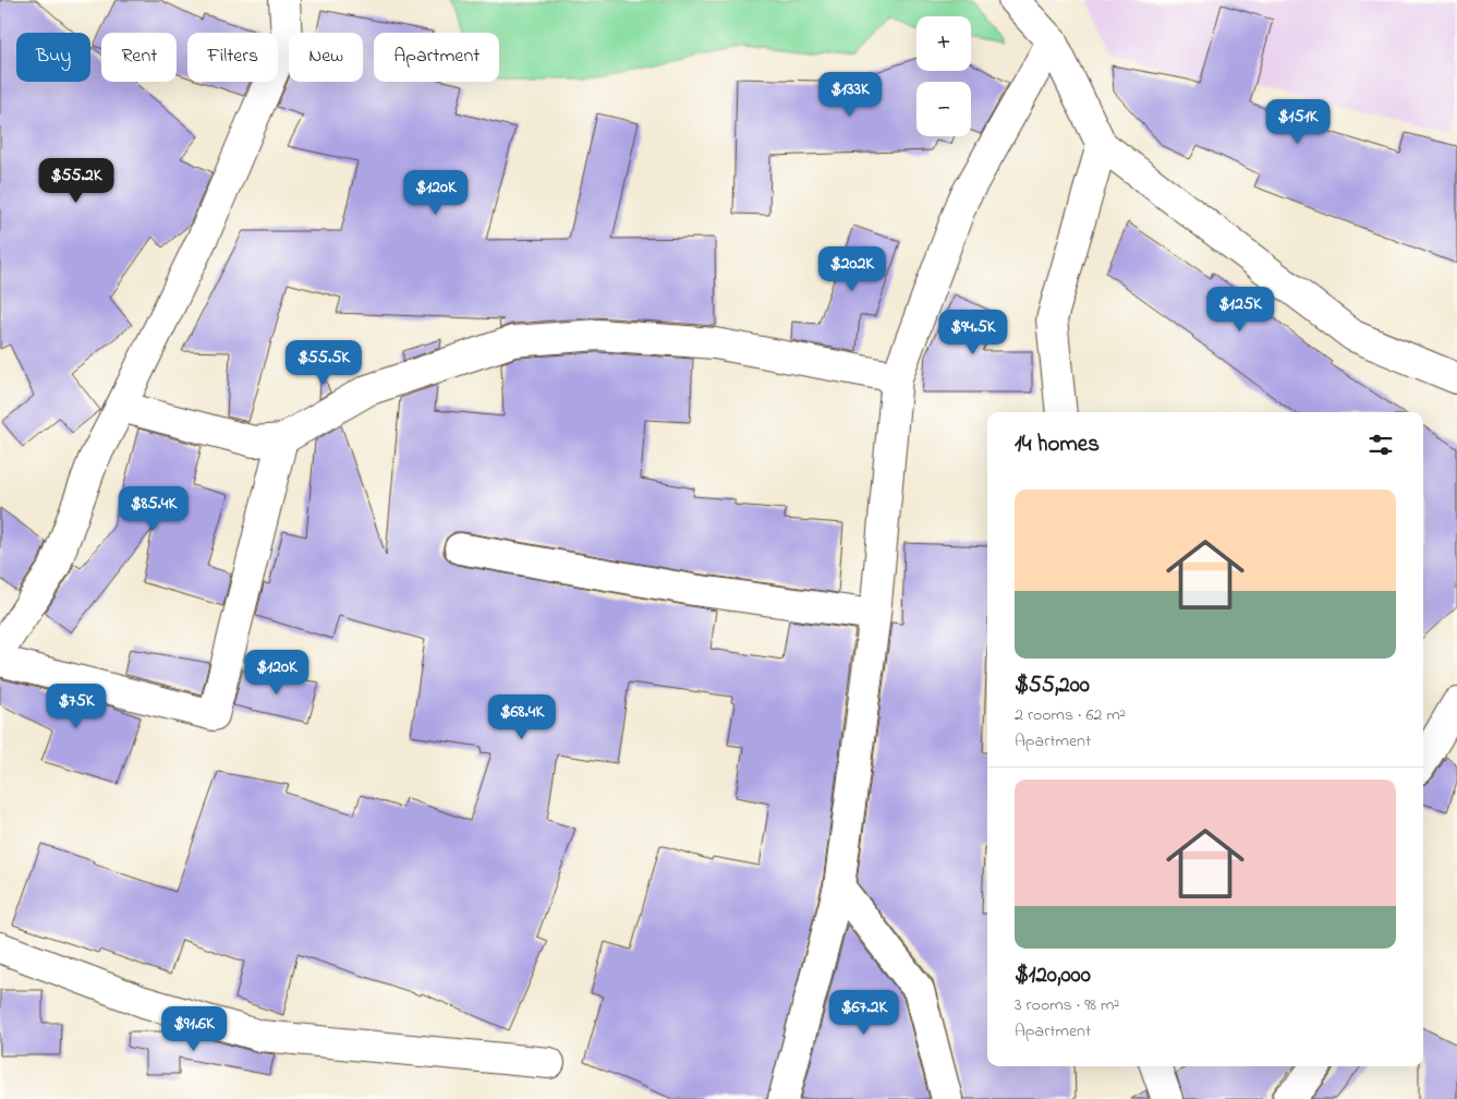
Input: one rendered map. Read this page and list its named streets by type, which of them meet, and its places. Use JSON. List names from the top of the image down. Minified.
{"page":{"map_buttons":["+","−"],"chip":["Buy","Rent","Filters","New","Apartment"],"price":["$133K","$151K","$55.2K","$120K","$202K","$125K","$94.5K","$55.5K","$85.4K","$120K","$75K","$68.4K","$67.2K","$91.6K"],"heading":"14 homes","list":[{"name":"$55,200","note":"2 rooms · 62 m² · Apartment"},{"name":"$120,000","note":"3 rooms · 98 m² · Apartment"}]}}
